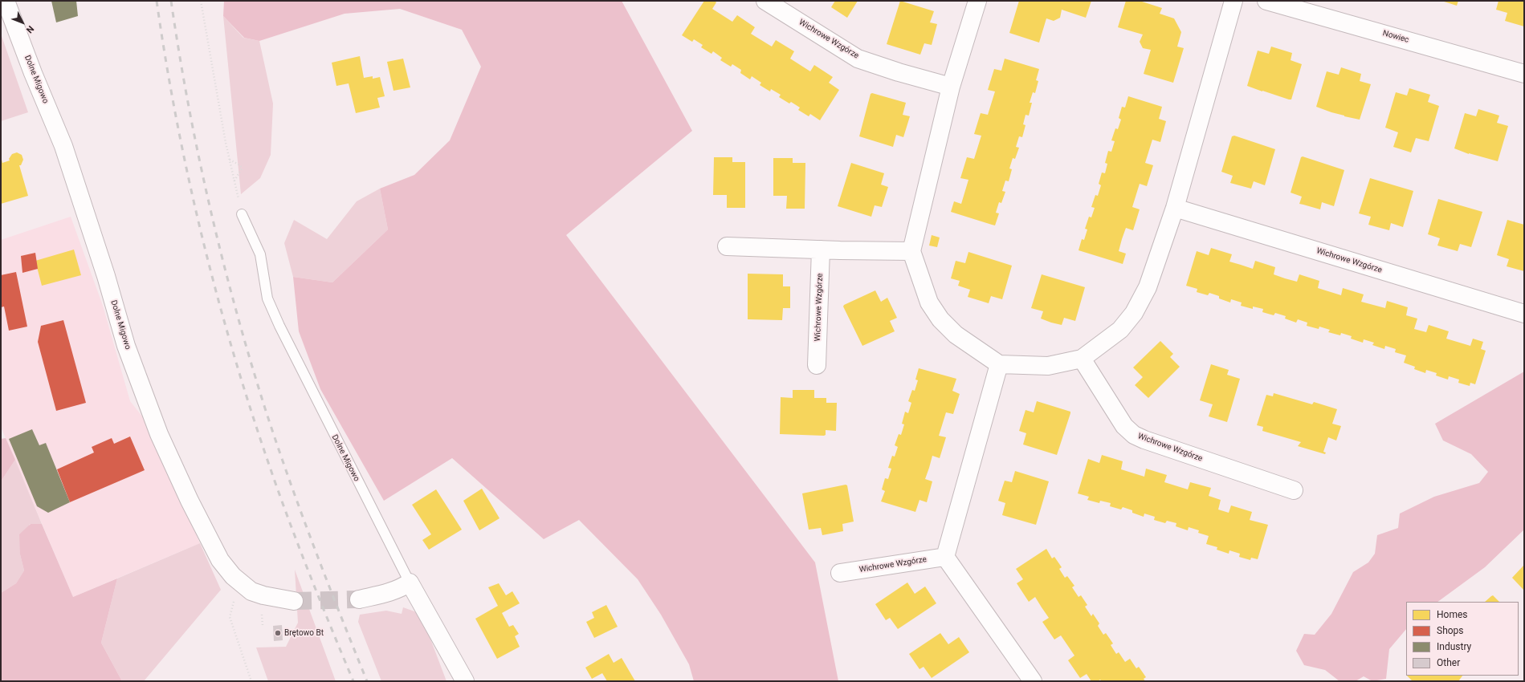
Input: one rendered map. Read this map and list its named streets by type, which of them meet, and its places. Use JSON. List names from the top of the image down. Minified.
{"streets":{"street":["Nowiec","Wichrowe Wzgórze","Dolne Migowo"]},"places":["Brętowo Bt"],"legend":["Homes","Shops","Industry","Other"],"north":"bottom right"}
